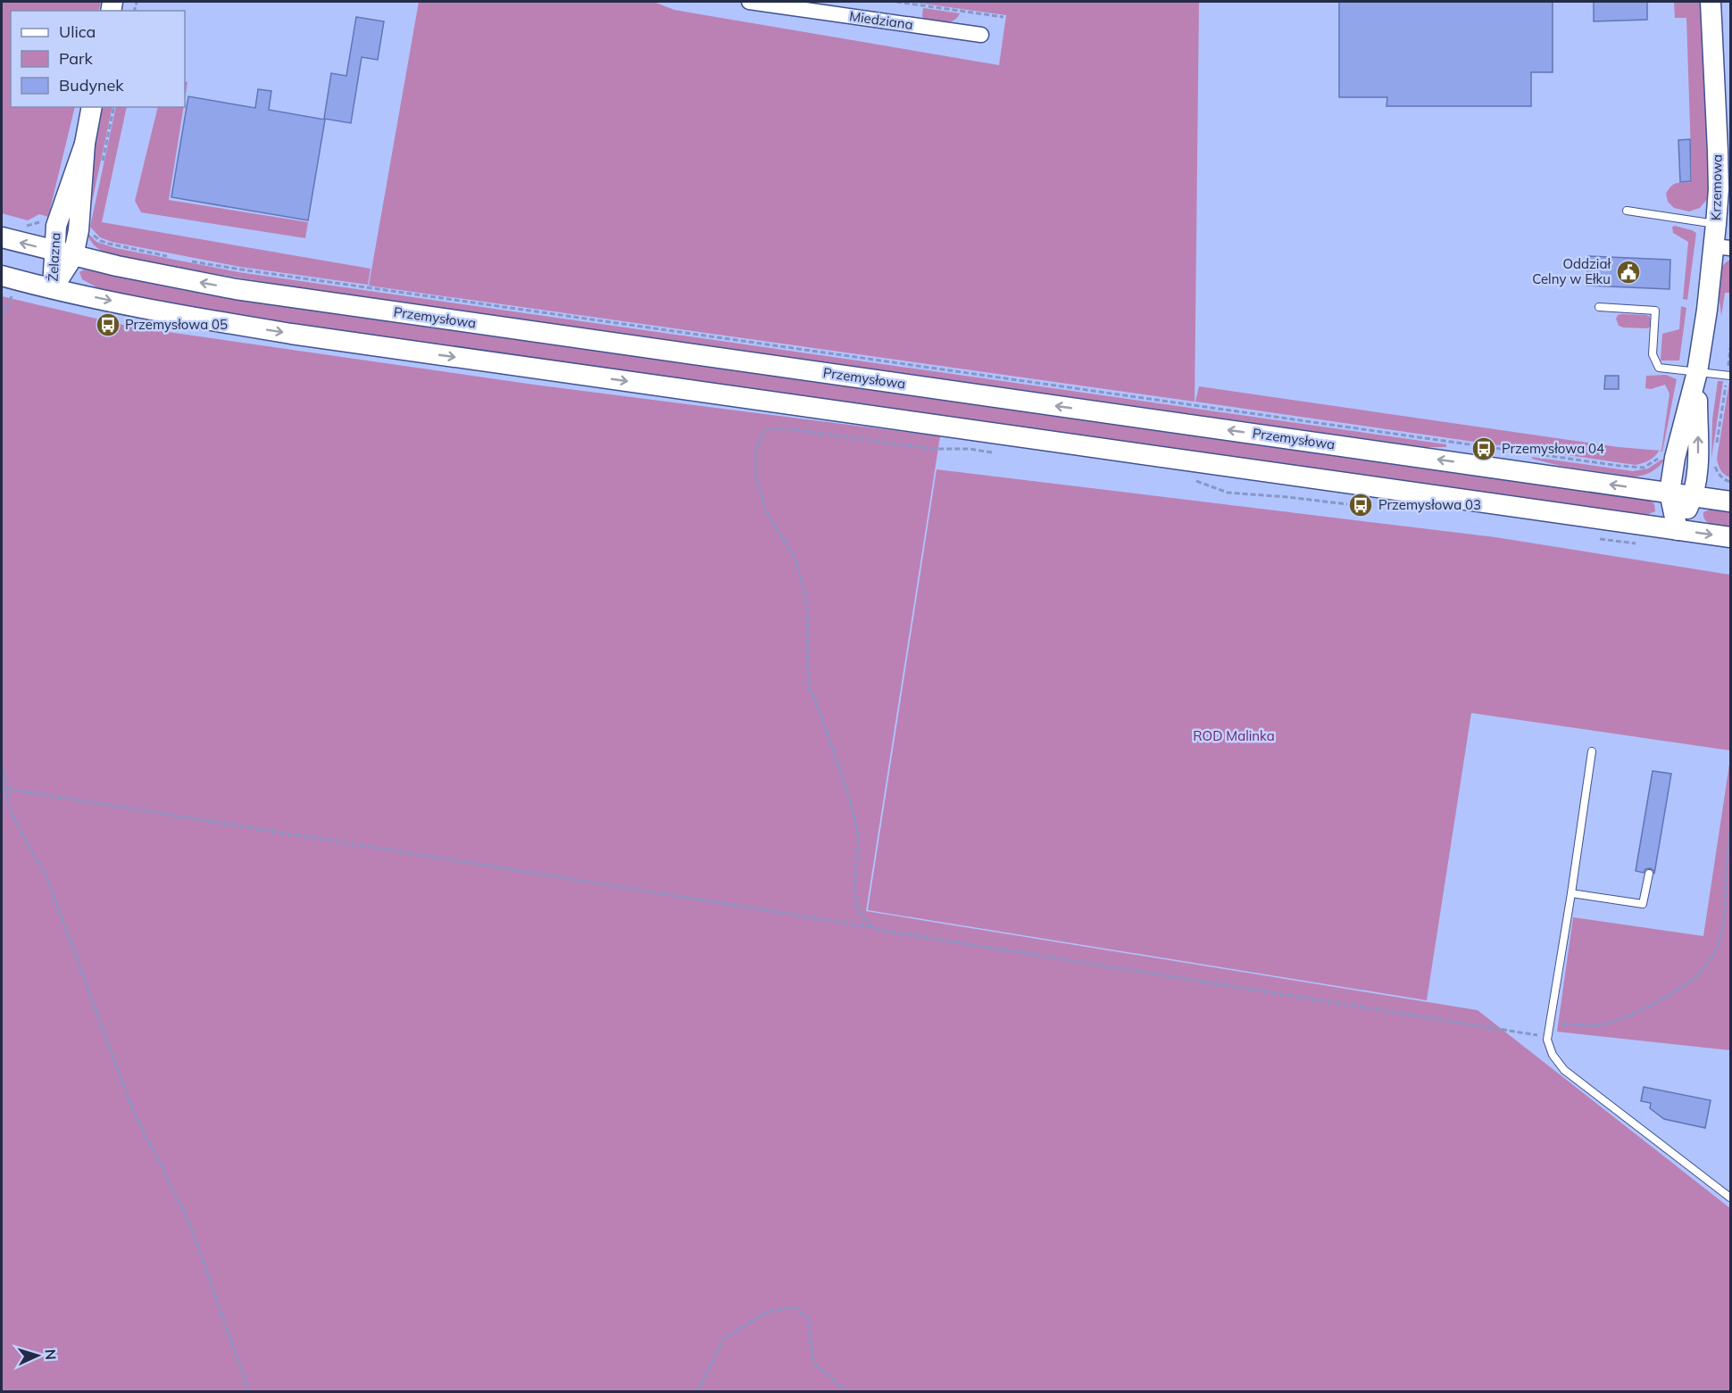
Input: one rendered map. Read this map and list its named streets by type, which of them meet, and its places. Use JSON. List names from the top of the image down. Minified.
{"streets":{"main road":["Krzemowa","Żelazna","Przemysłowa"],"street":["Miedziana"]},"crossings":[["Krzemowa","Przemysłowa"],["Żelazna","Przemysłowa"]],"parks":["ROD Malinka"],"places":{"public building":["Oddział Celny w Ełku"],"bus stop":["Przemysłowa 05","Przemysłowa 04","Przemysłowa 03"]},"legend":["Ulica","Park","Budynek"],"north":"right"}
